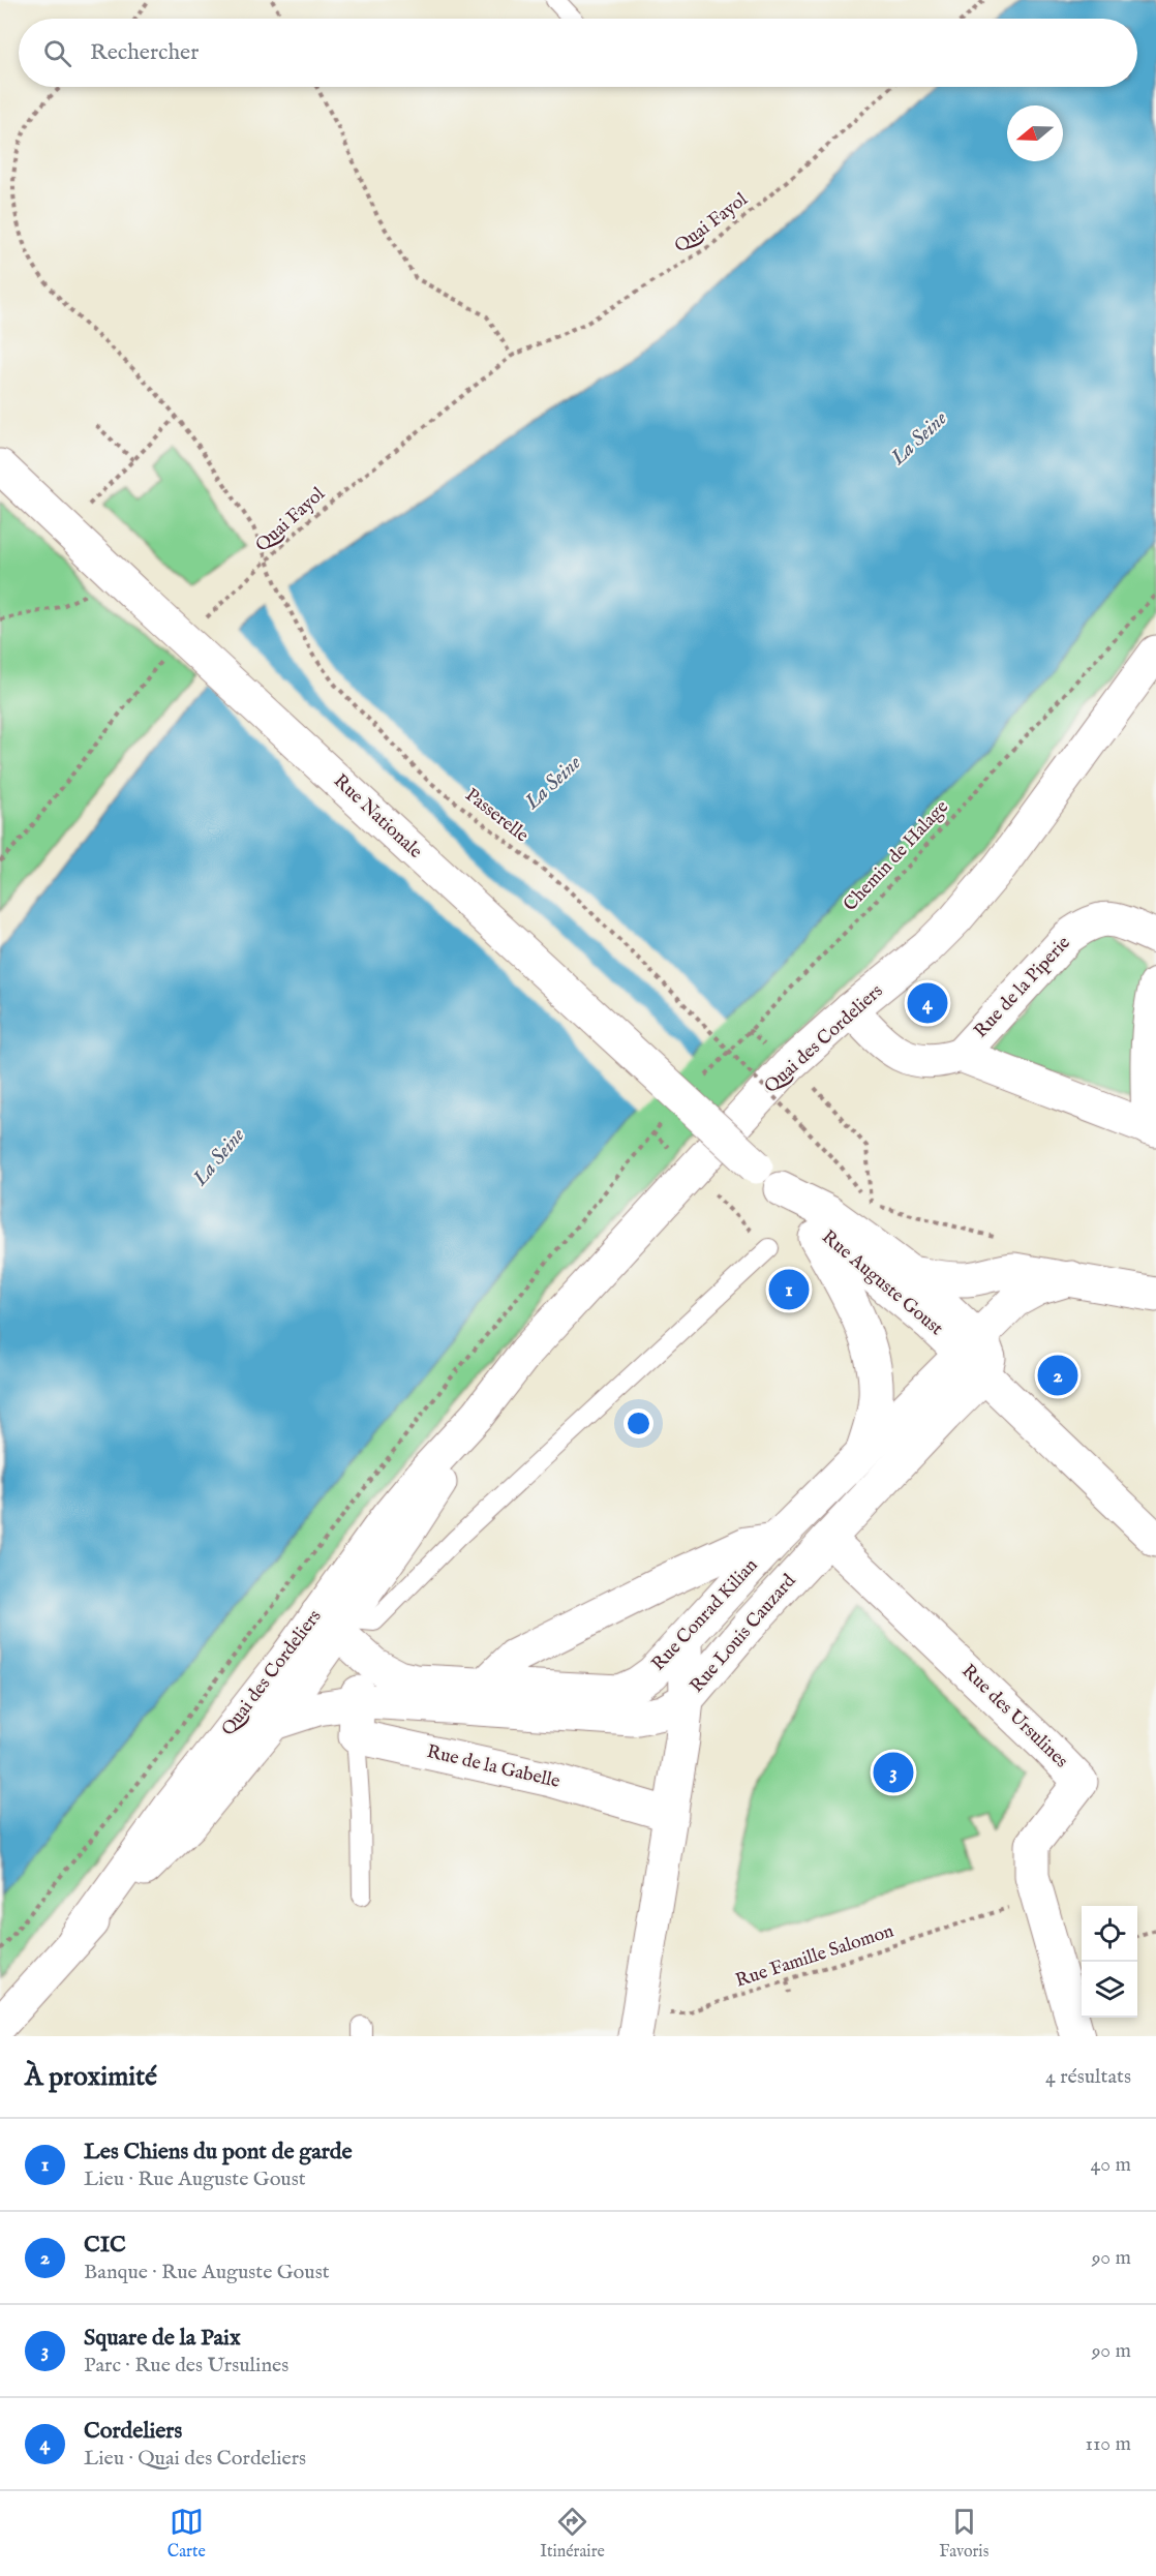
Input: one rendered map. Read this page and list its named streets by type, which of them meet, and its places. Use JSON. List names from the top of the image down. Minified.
{"streets":{"main road":["Rue Nationale","Rue de la Piperie","Quai des Cordeliers","Rue Auguste Goust","Rue Conrad Kilian","Rue Louis Cauzard","Rue des Ursulines","Rue de la Gabelle"],"path":["Quai Fayol","Passerelle","Chemin de Halage","Rue Famille Salomon"]},"crossings":[["Rue Nationale","Rue Auguste Goust"],["Quai des Cordeliers","Rue Conrad Kilian"],["Rue Auguste Goust","Rue Conrad Kilian"],["Rue Auguste Goust","Rue Louis Cauzard"],["Rue Conrad Kilian","Rue Louis Cauzard"],["Rue Louis Cauzard","Rue des Ursulines"],["Rue Louis Cauzard","Rue de la Gabelle"],["Rue Louis Cauzard","Rue Famille Salomon"]],"water":["La Seine"],"north":"left","page":{"search":"Rechercher","pins":["4","1","2","3"],"heading":["À proximité","4 résultats"],"list":[{"mark":"1","name":"Les Chiens du pont de garde","note":"Lieu · Rue Auguste Goust","value":"40 m"},{"mark":"2","name":"CIC","note":"Banque · Rue Auguste Goust","value":"90 m"},{"mark":"3","name":"Square de la Paix","note":"Parc · Rue des Ursulines","value":"90 m"},{"mark":"4","name":"Cordeliers","note":"Lieu · Quai des Cordeliers","value":"110 m"}],"nav":["Carte","Itinéraire","Favoris"]}}
